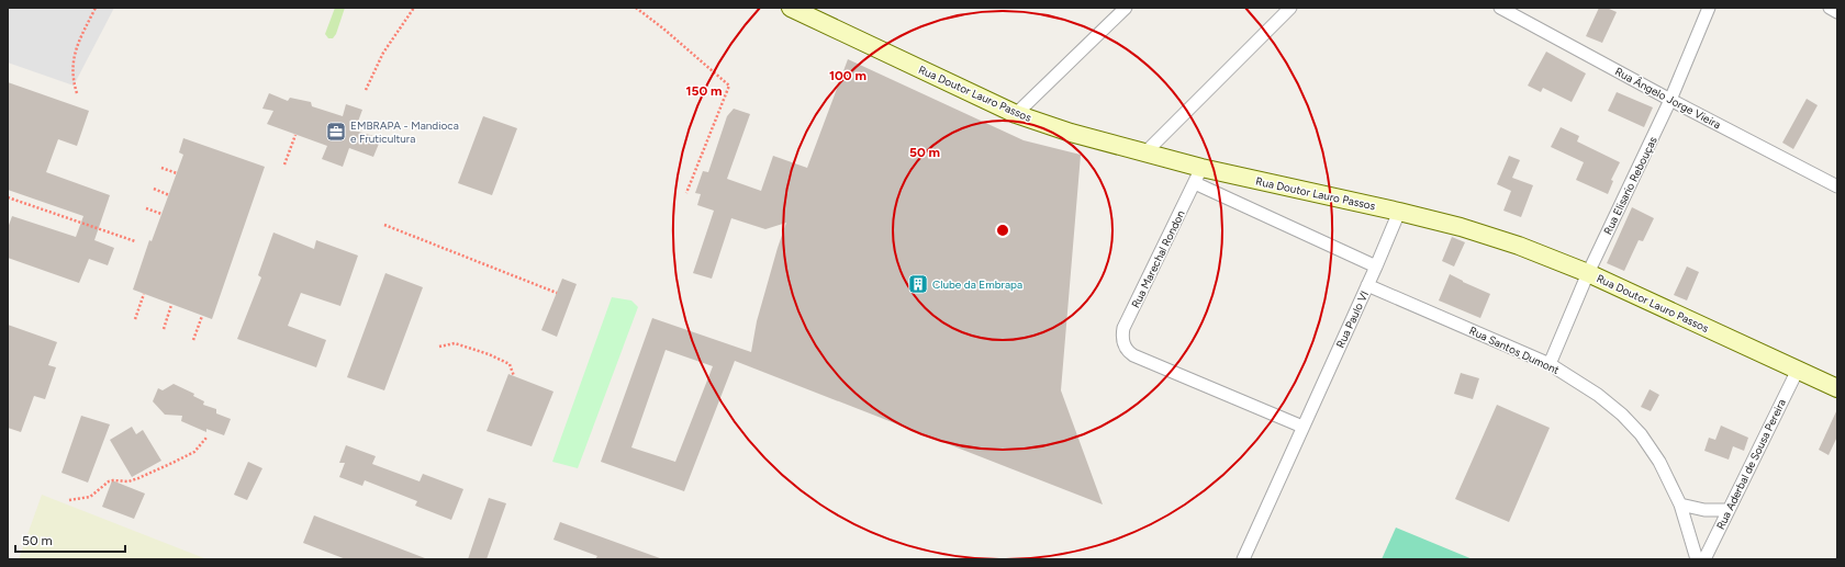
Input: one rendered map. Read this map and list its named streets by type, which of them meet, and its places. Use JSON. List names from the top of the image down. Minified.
{"streets":{"main road":["Rua Doutor Lauro Passos"],"street":["Rua Ângelo Jorge Vieira","Rua Elisario Rebouças","Rua Marechal Rondon","Rua Paulo VI","Rua Santos Dumont","Rua Aderbal de Sousa Pereira"]},"crossings":[["Rua Doutor Lauro Passos","Rua Elisario Rebouças"],["Rua Doutor Lauro Passos","Rua Marechal Rondon"],["Rua Doutor Lauro Passos","Rua Paulo VI"],["Rua Doutor Lauro Passos","Rua Aderbal de Sousa Pereira"],["Rua Ângelo Jorge Vieira","Rua Elisario Rebouças"],["Rua Elisario Rebouças","Rua Santos Dumont"],["Rua Marechal Rondon","Rua Paulo VI"],["Rua Paulo VI","Rua Santos Dumont"]],"places":{"office":["EMBRAPA - Mandioca e Fruticultura"],"building":["Clube da Embrapa"]},"scale_bar":"50 m","rings":["100 m","150 m","50 m"]}
